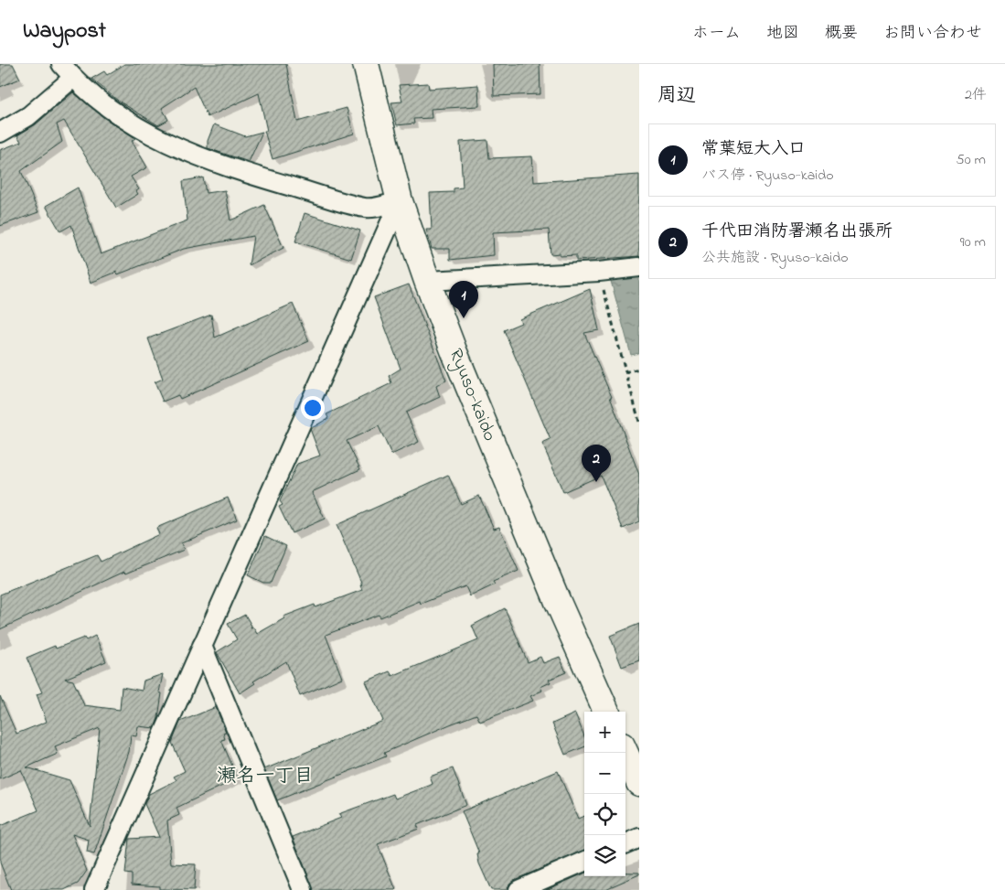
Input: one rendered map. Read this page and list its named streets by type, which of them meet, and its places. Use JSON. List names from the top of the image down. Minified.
{"streets":{"main road":["Ryuso-kaido"]},"districts":["瀬名一丁目"],"page":{"header":"Waypost","nav":["ホーム","地図","概要","お問い合わせ"],"heading":["周辺","2件"],"list":[{"mark":"1","name":"常葉短大入口","note":"バス停 · Ryuso-kaido","value":"50 m"},{"mark":"2","name":"千代田消防署瀬名出張所","note":"公共施設 · Ryuso-kaido","value":"90 m"}],"pins":["1","2"],"map_buttons":["+","−"]}}
